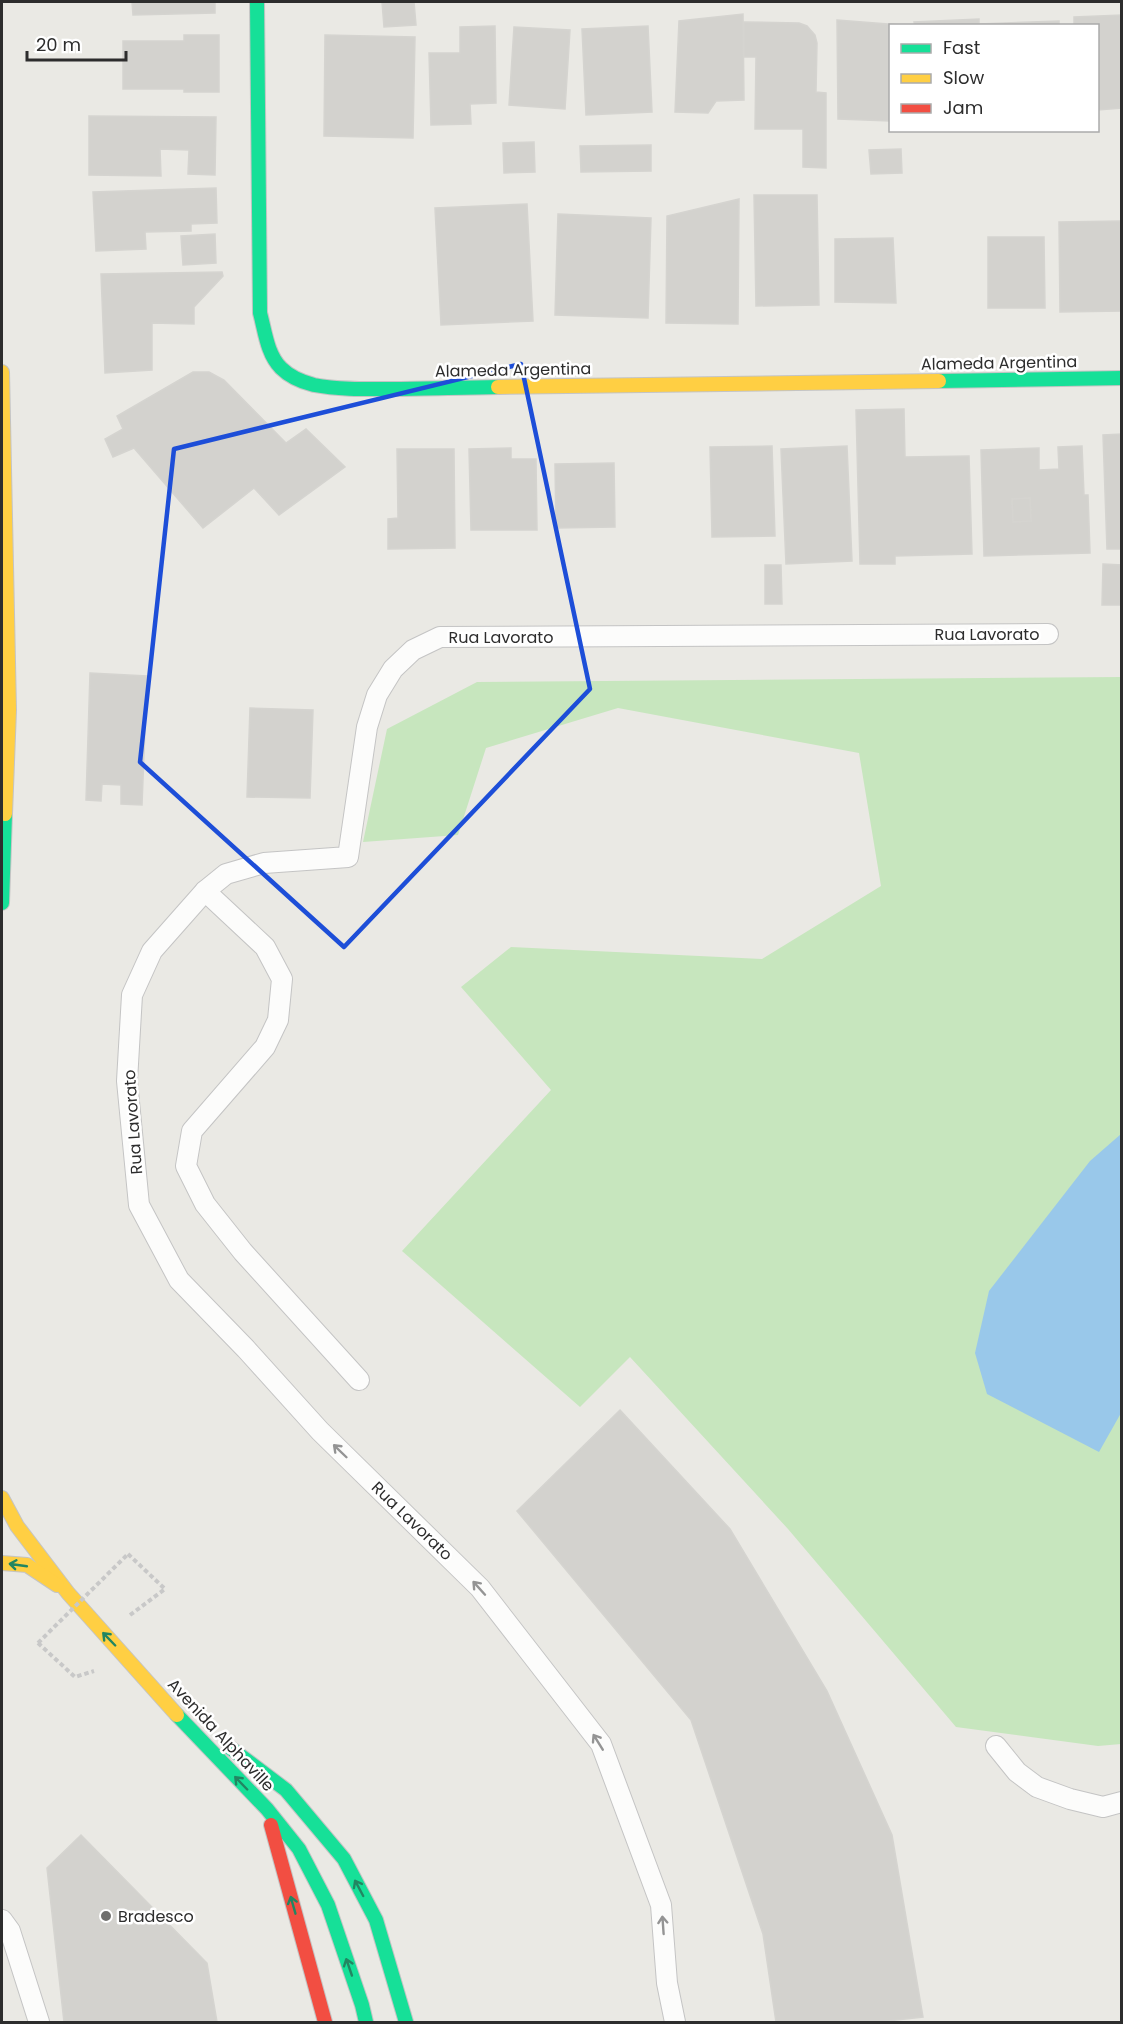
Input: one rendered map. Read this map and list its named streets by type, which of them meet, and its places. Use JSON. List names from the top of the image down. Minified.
{"streets":{"main road":["Alameda Argentina","Avenida Alphaville"],"lane":["Rua Lavorato"]},"one_way":["Rua Lavorato"],"places":["Bradesco"],"legend":["Fast","Slow","Jam"],"scale_bar":"20 m"}
